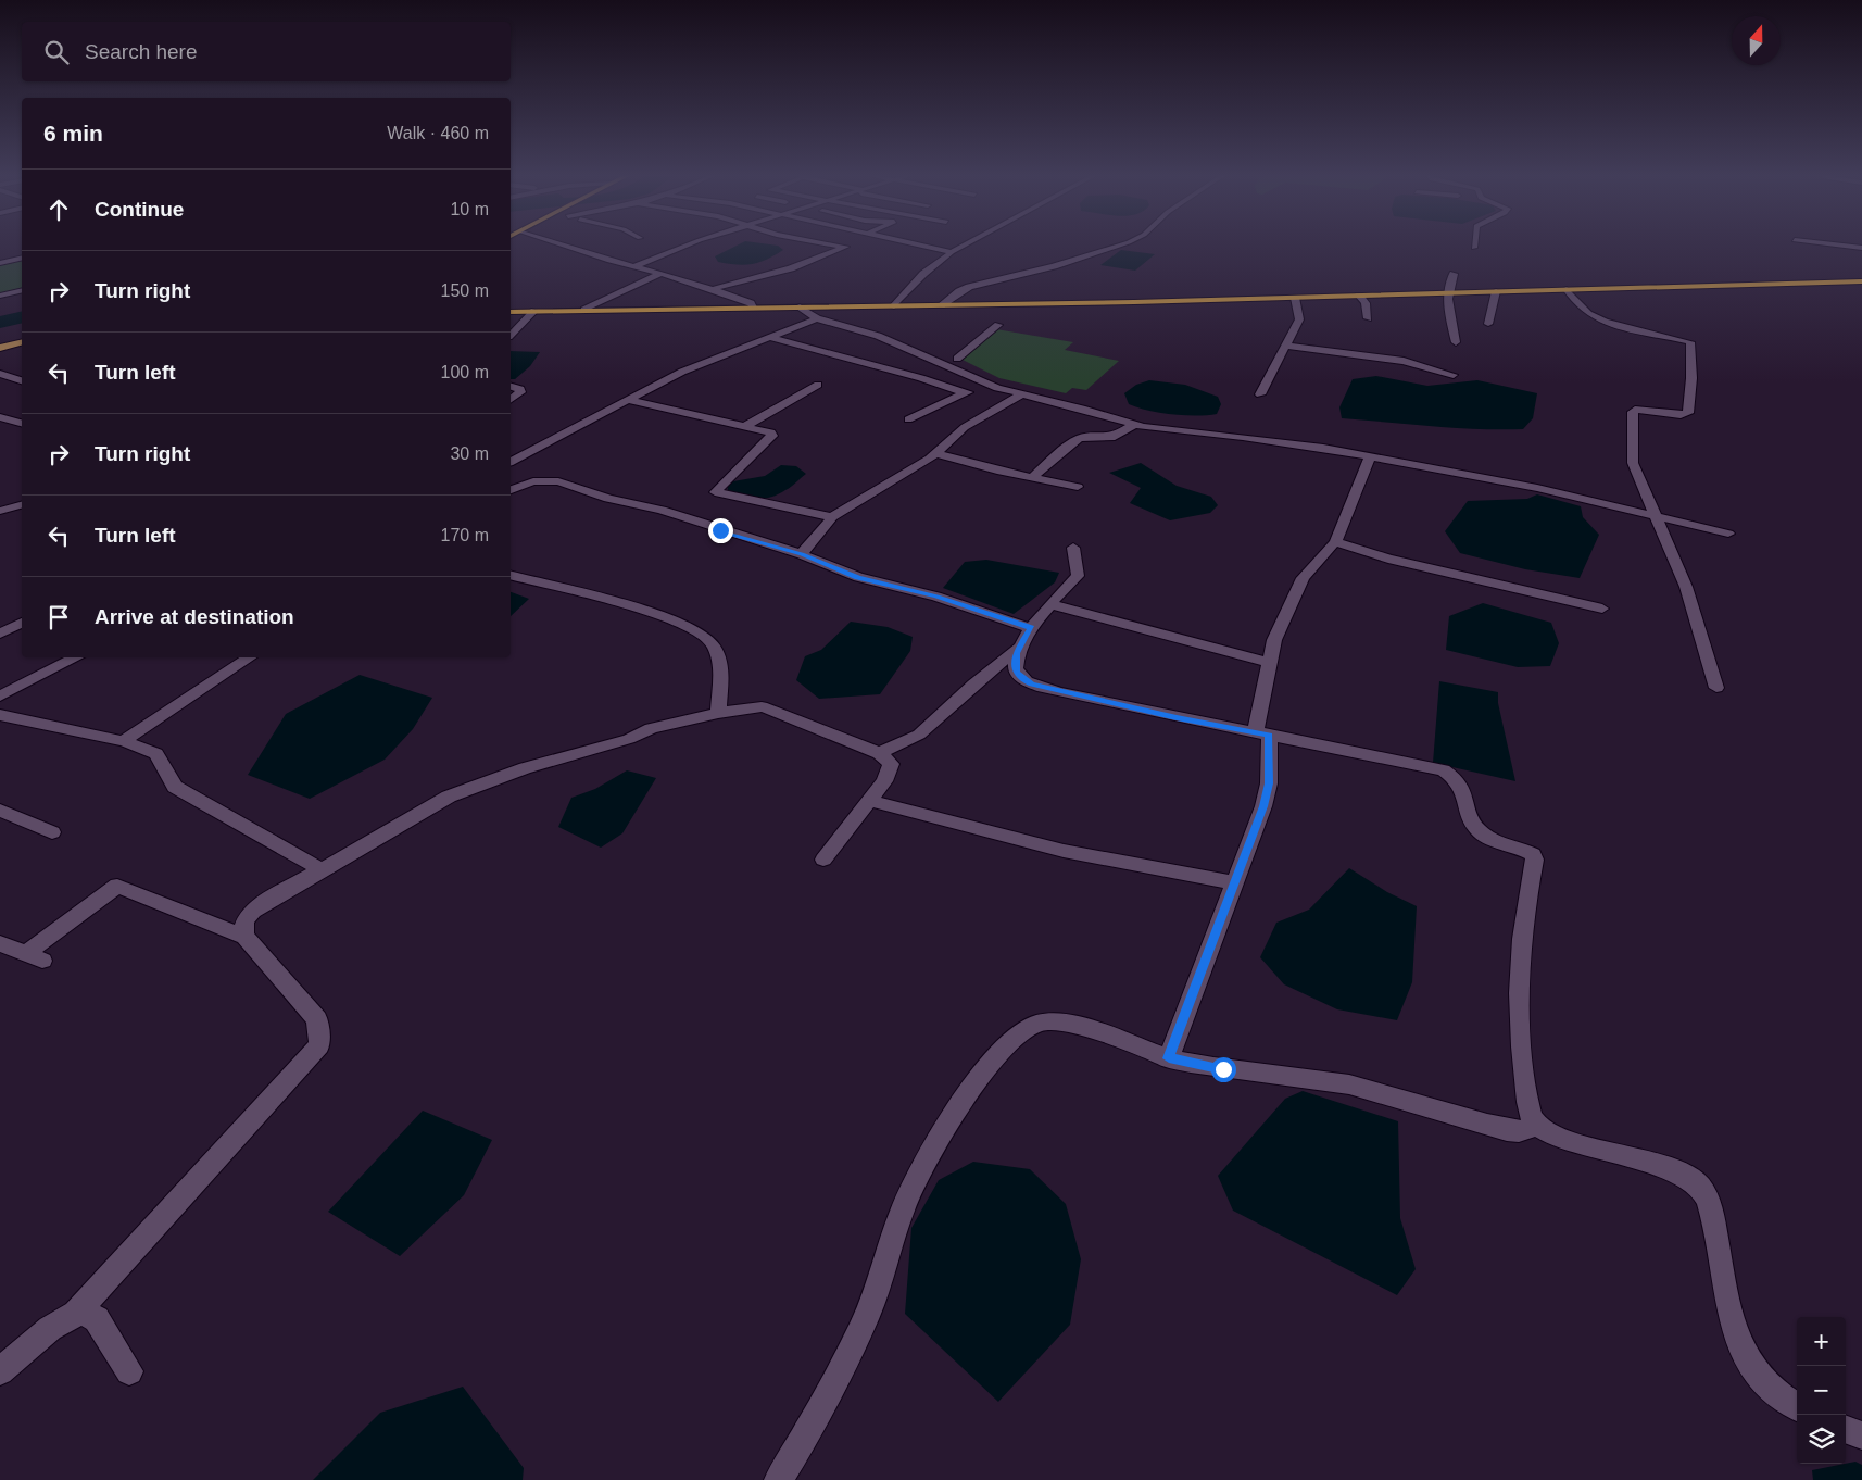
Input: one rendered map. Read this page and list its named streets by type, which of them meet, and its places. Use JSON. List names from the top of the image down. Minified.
{"north":"top","page":{"search":"Search here","heading":["6 min","Walk · 460 m"],"list":[["Continue","10 m"],["Turn right","150 m"],["Turn left","100 m"],["Turn right","30 m"],["Turn left","170 m"],"Arrive at destination"],"map_buttons":["+","−"]}}
